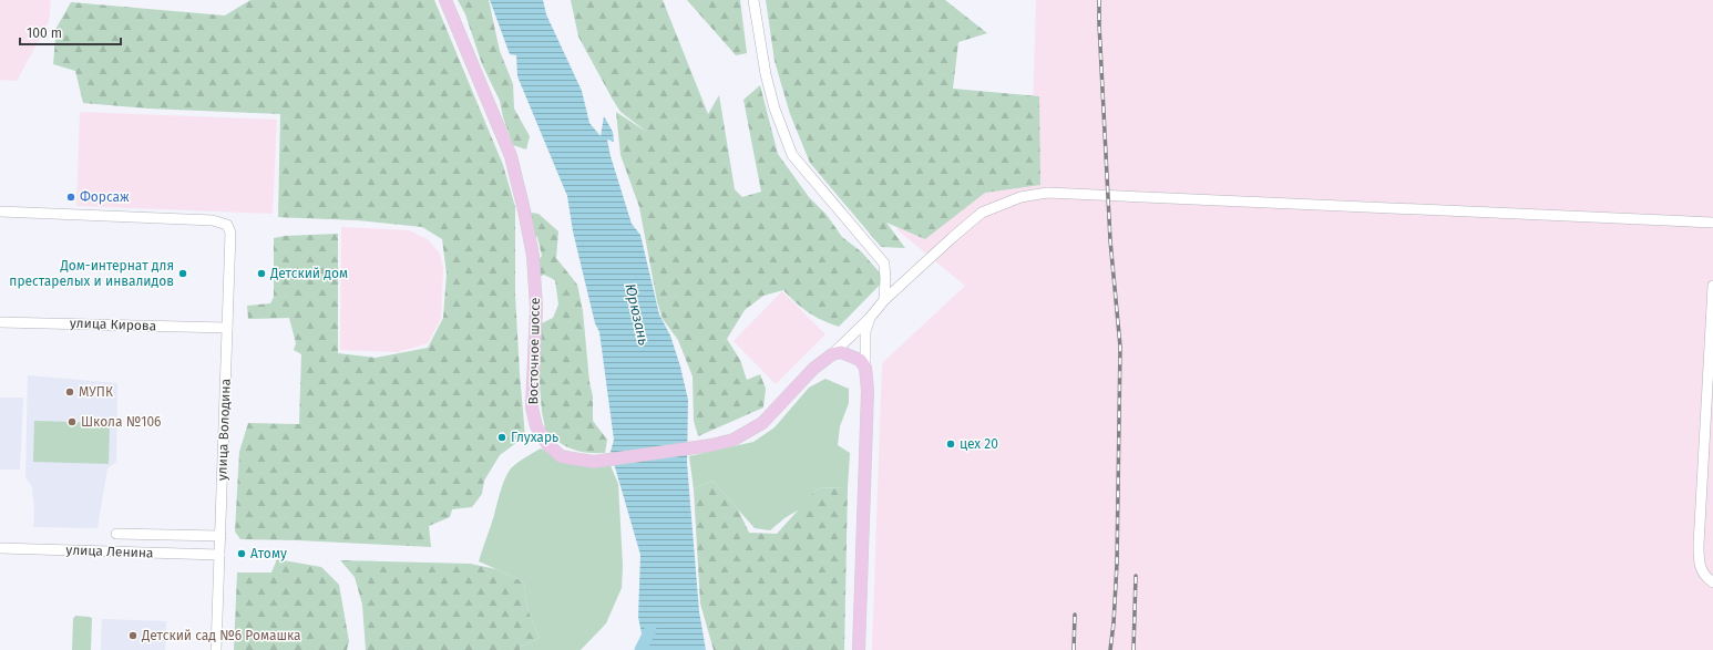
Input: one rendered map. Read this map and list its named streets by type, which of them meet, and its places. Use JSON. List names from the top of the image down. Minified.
{"streets":{"main road":["Восточное шоссе"],"street":["улица Кирова","улица Володина","улица Ленина"]},"crossings":[["улица Кирова","улица Володина"],["улица Володина","улица Ленина"]],"water":["Юрюзань"],"places":["Форсаж","Дом-интернат для престарелых и инвалидов","Детский дом","МУПК","Школа №106","Глухарь","цех 20","Атому","Детский сад №6 Ромашка"],"scale_bar":"100 m"}
